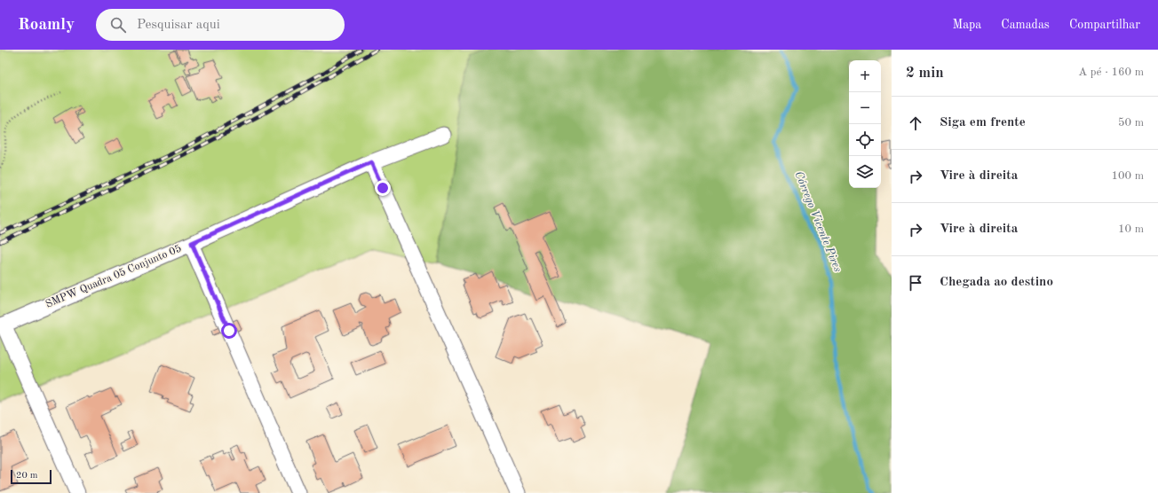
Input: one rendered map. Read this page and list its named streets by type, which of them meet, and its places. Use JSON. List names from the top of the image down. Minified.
{"streets":{"street":["SMPW Quadra 05 Conjunto 05"]},"water":["Córrego Vicente Pires"],"scale_bar":"20 m","page":{"header":"Roamly","search":"Pesquisar aqui","nav":["Mapa","Camadas","Compartilhar"],"heading":["2 min","A pé · 160 m"],"map_buttons":["+","−"],"list":[["Siga em frente","50 m"],["Vire à direita","100 m"],["Vire à direita","10 m"],"Chegada ao destino"],"scale":"20 m"}}
